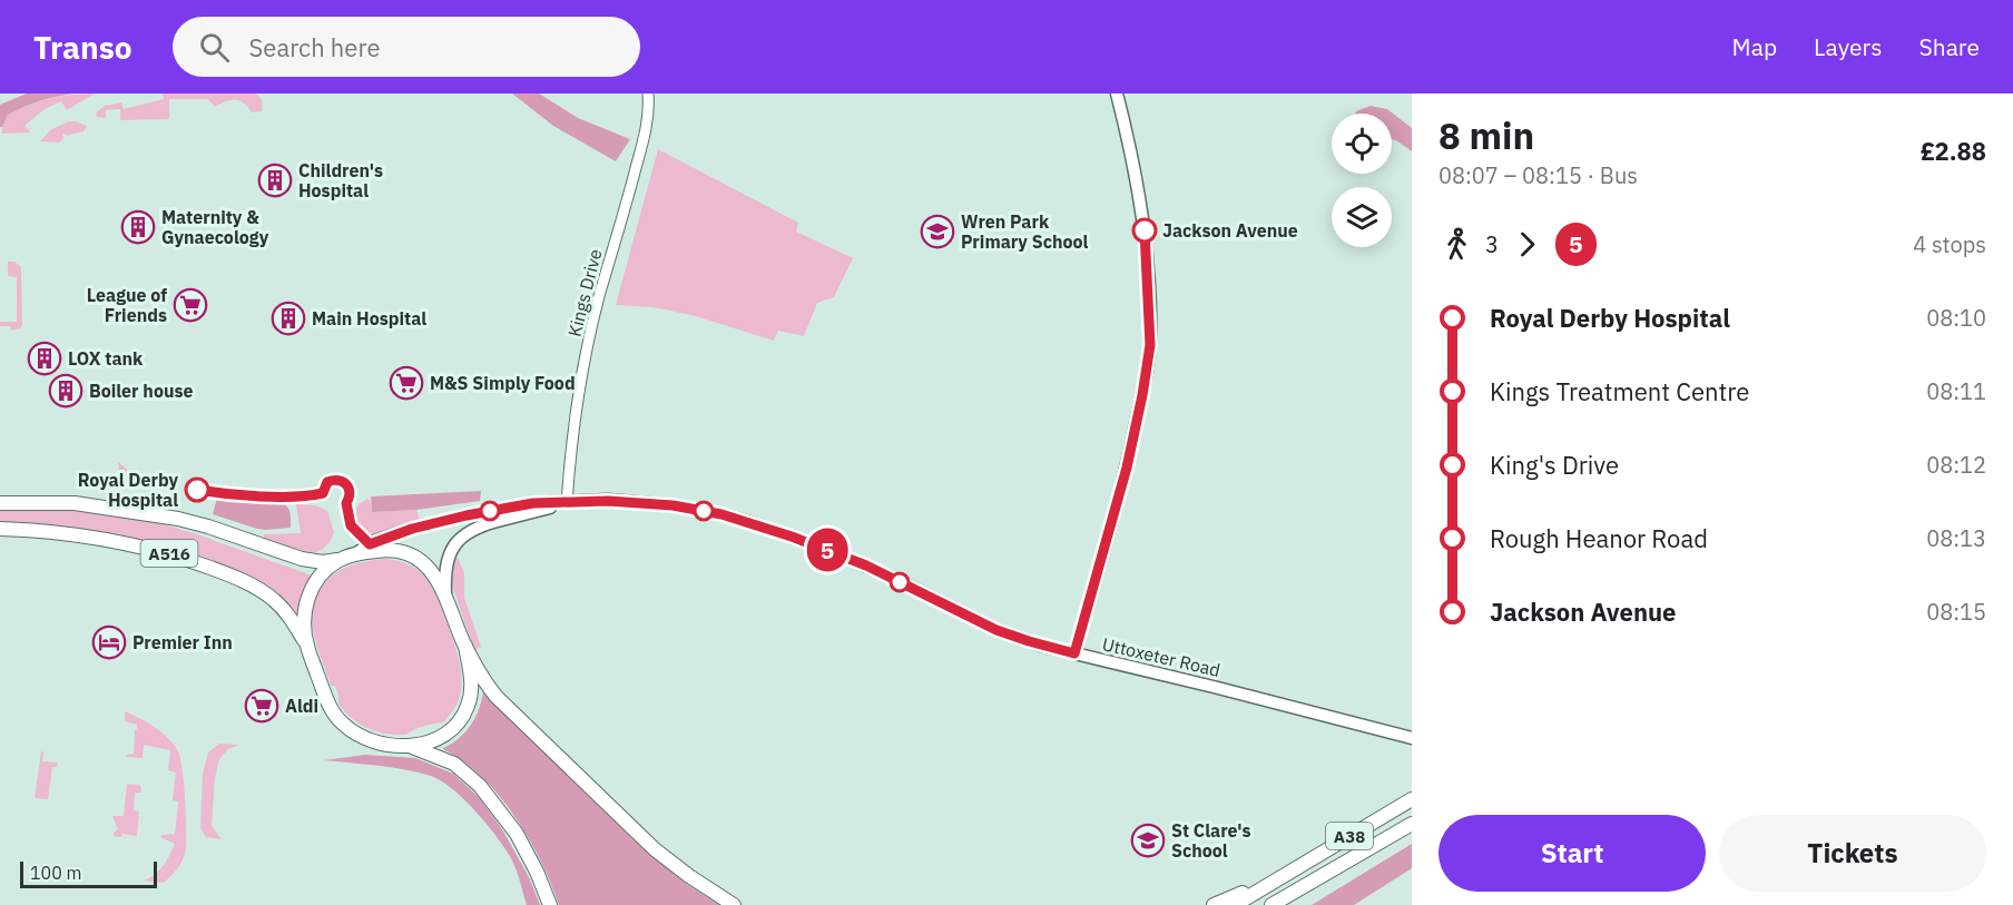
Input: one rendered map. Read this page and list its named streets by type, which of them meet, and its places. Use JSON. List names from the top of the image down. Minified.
{"streets":{"highway":["A516","A38"],"main road":["Uttoxeter Road"],"street":["Kings Drive"]},"crossings":[["Kings Drive","Uttoxeter Road"]],"places":{"building":["Children's Hospital","Maternity & Gynaecology","Main Hospital","LOX tank","Boiler house"],"other":["Jackson Avenue","Royal Derby Hospital"],"school or university":["Wren Park Primary School","St Clare's School"],"supermarket":["League of Friends","M&S Simply Food","Aldi"],"hotel":["Premier Inn"]},"lines":["bus line 5"],"scale_bar":"100 m","page":{"header":"Transo","search":"Search here","nav":["Map","Layers","Share"],"on_map":"5","heading":["8 min","08:07 – 08:15 · Bus","£2.88"],"legs":["3","5","4 stops"],"list":[{"name":"Royal Derby Hospital","value":"08:10"},{"name":"Kings Treatment Centre","value":"08:11"},{"name":"King's Drive","value":"08:12"},{"name":"Rough Heanor Road","value":"08:13"},{"name":"Jackson Avenue","value":"08:15"}],"buttons":["Start","Tickets"],"scale":"100 m"}}
